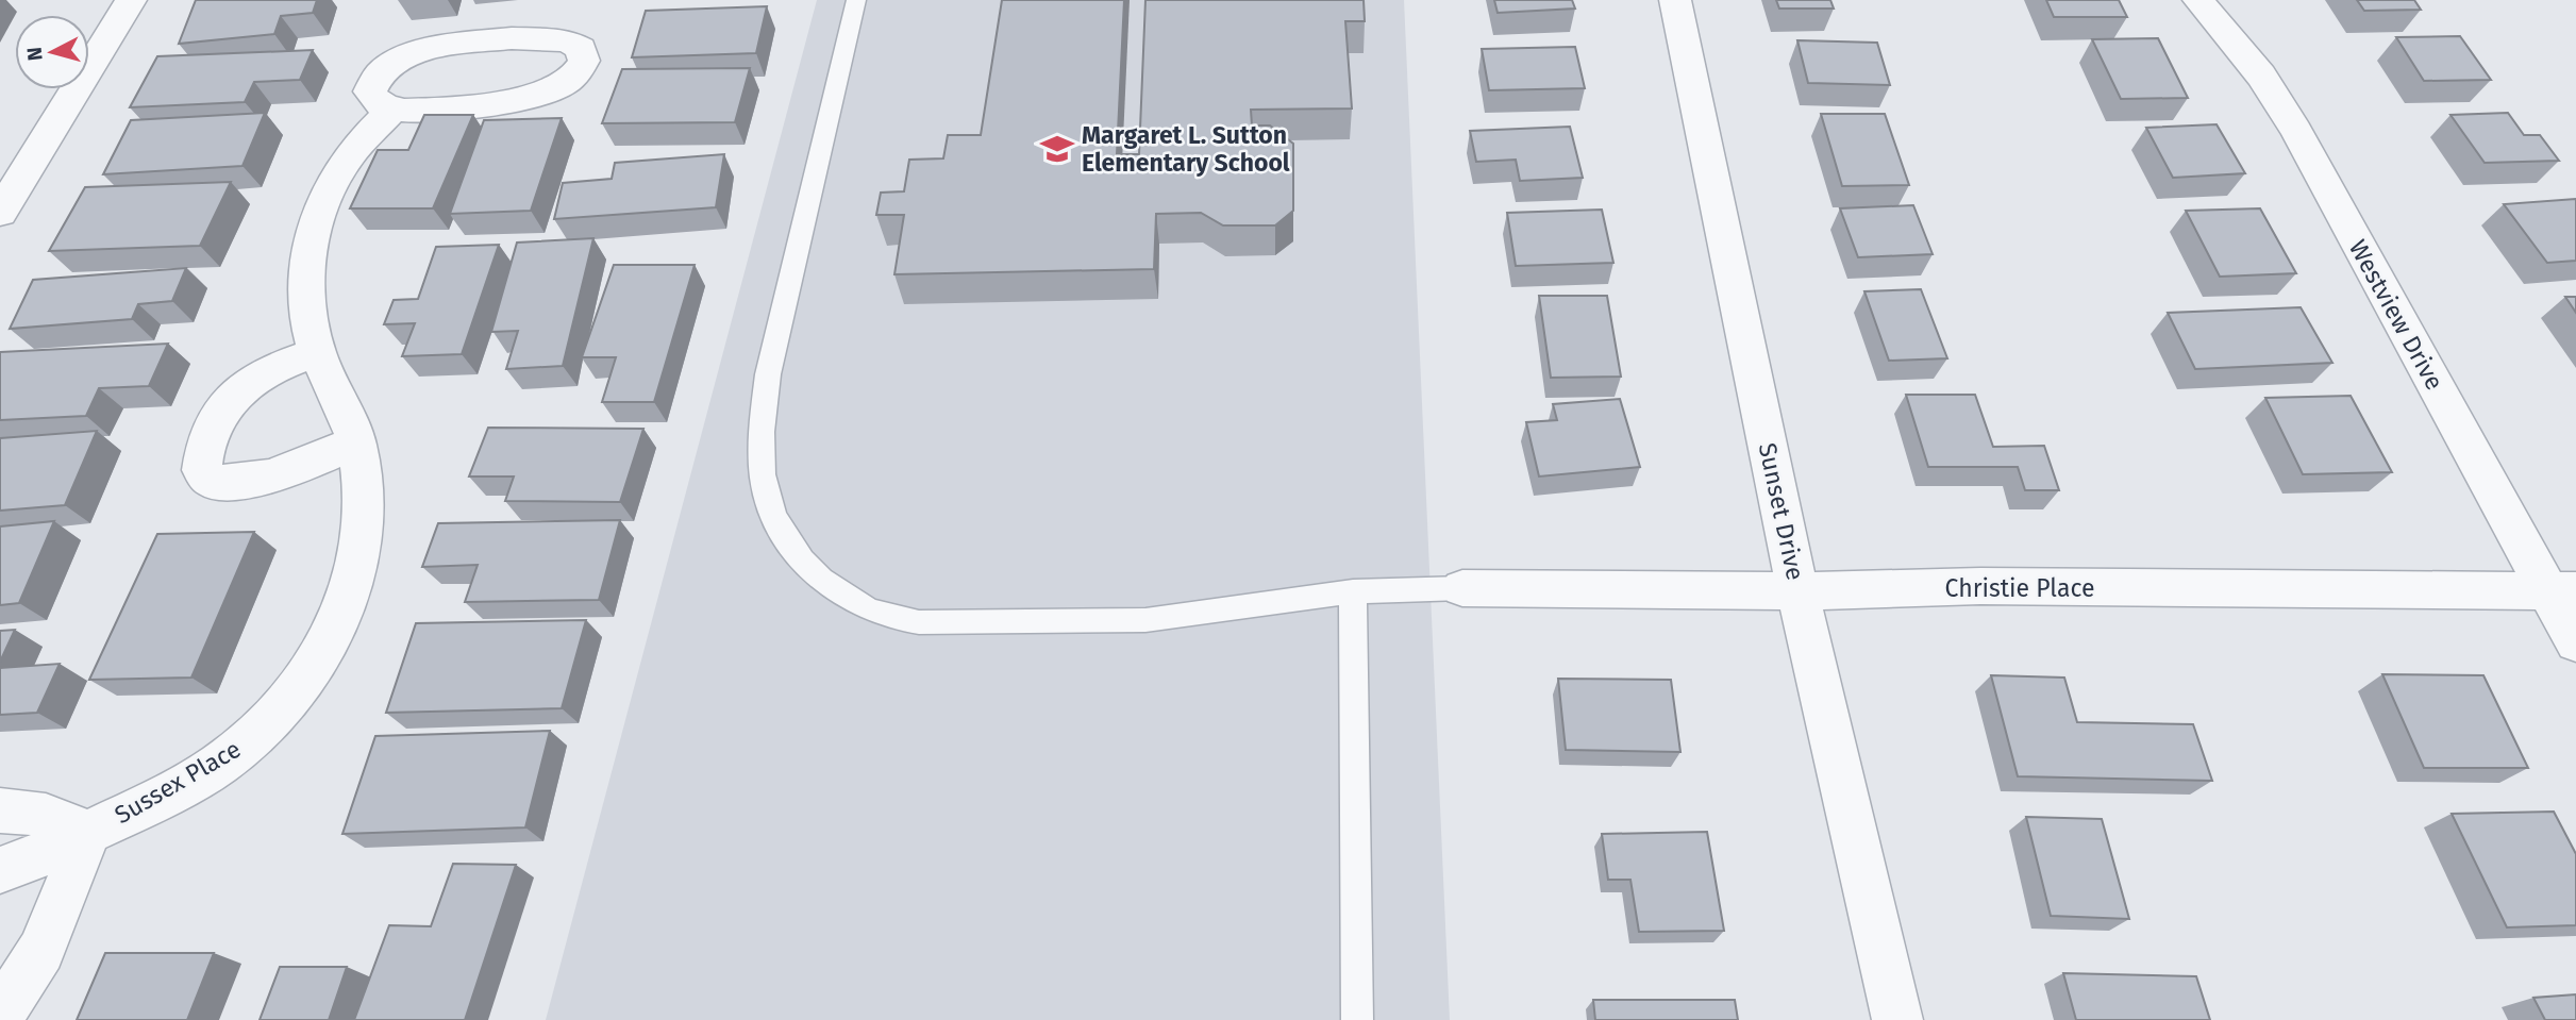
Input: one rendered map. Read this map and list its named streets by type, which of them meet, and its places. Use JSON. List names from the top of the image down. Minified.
{"streets":{"street":["Westview Drive","Sunset Drive","Christie Place","Sussex Place"]},"crossings":[["Westview Drive","Christie Place"],["Sunset Drive","Christie Place"]],"places":{"school or university":["Margaret L. Sutton Elementary School"]},"north":"left"}
